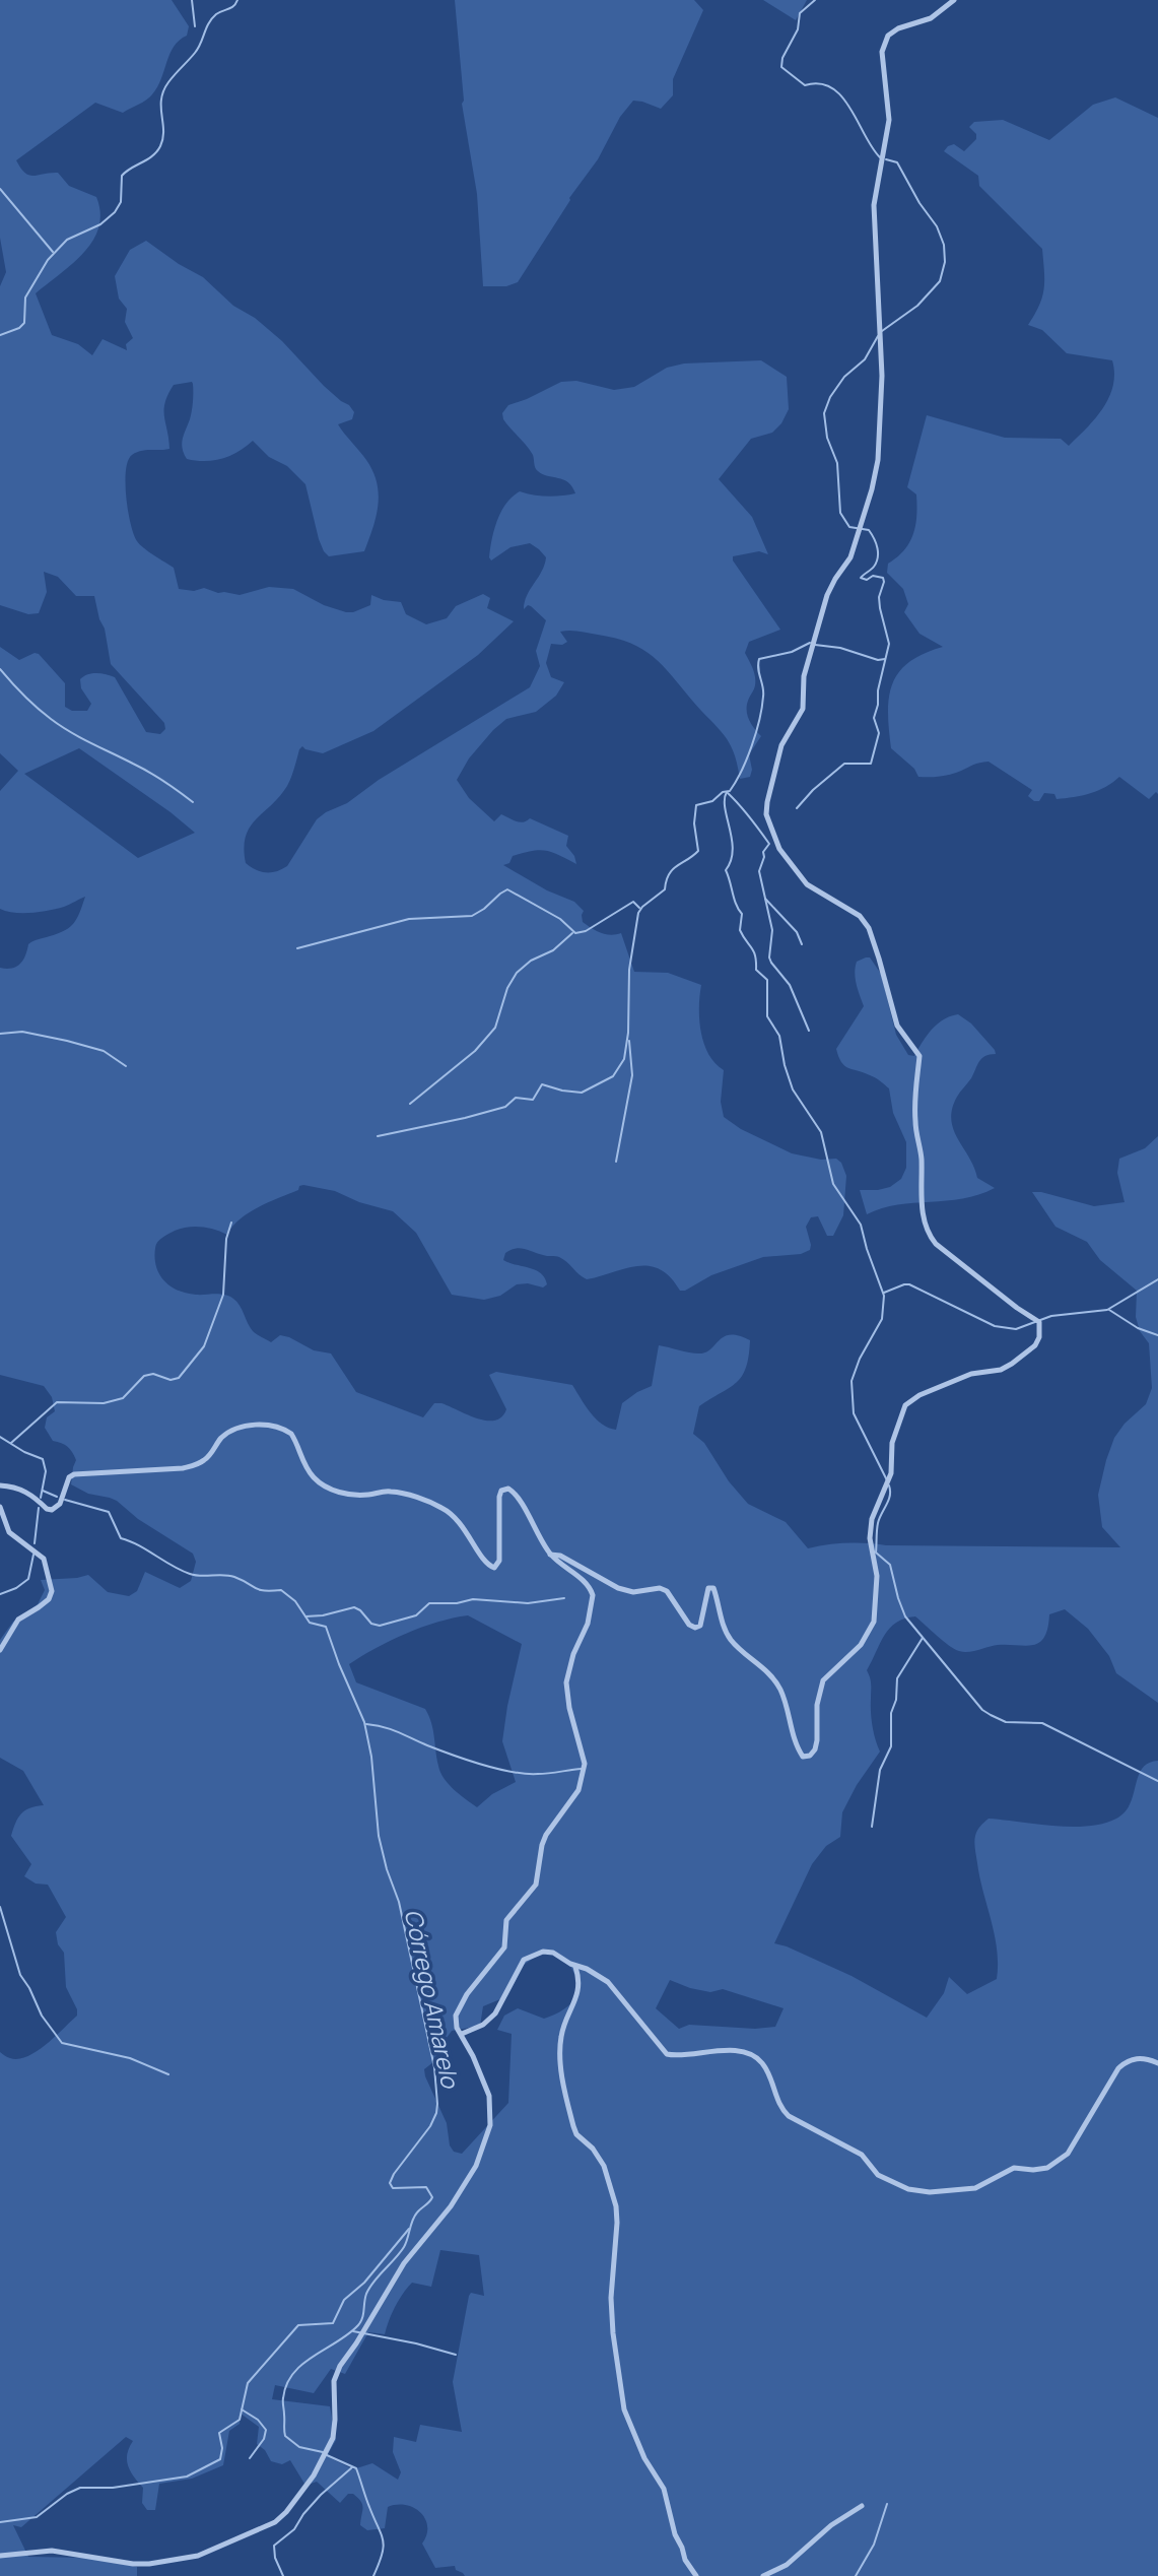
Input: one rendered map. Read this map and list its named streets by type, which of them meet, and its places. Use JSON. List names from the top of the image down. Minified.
{"water":["Córrego Amarelo"]}
